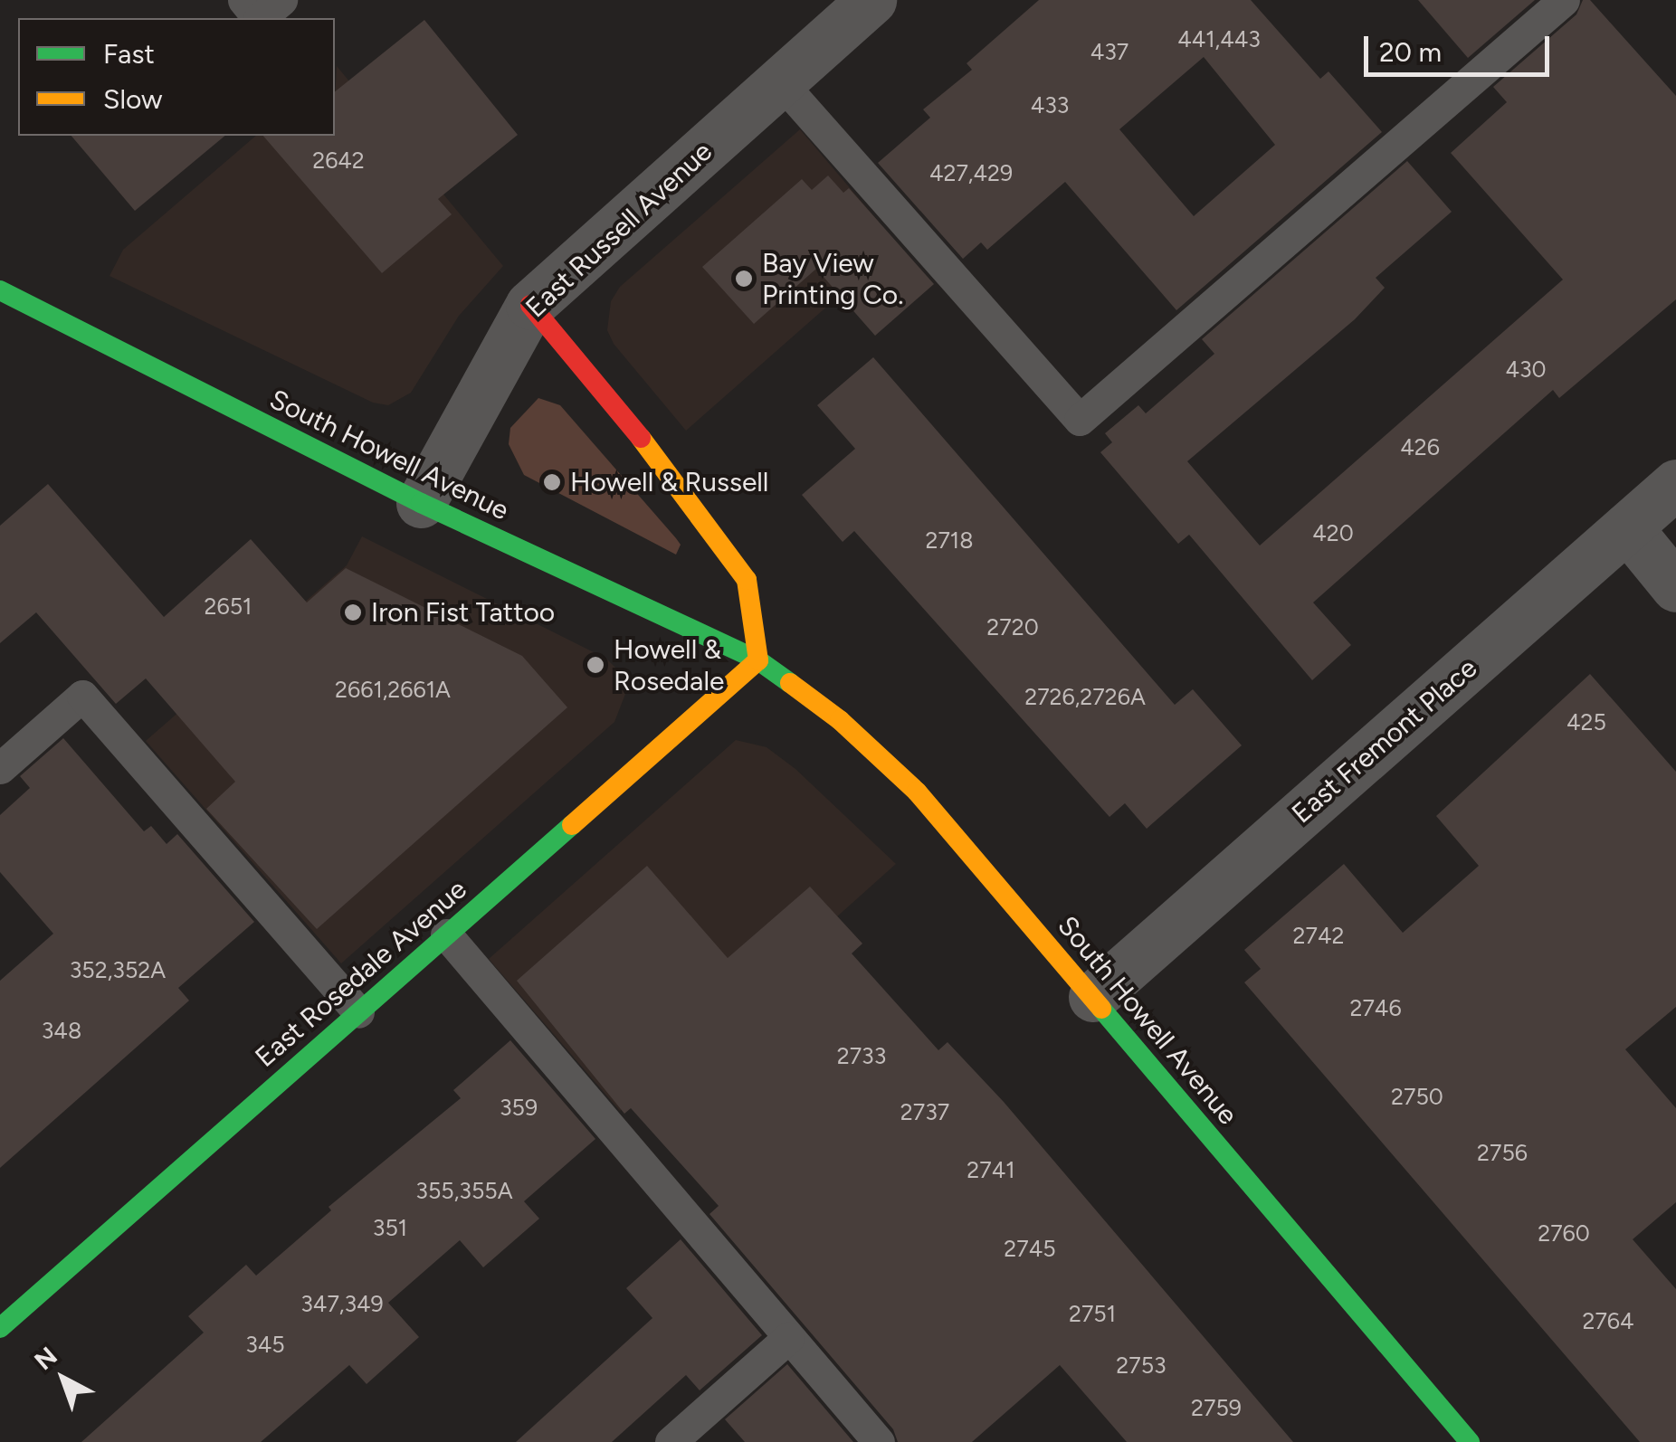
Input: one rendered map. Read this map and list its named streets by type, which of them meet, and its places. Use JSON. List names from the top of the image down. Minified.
{"streets":{"street":["East Russell Avenue","South Howell Avenue","East Fremont Place","East Rosedale Avenue"]},"crossings":[["East Russell Avenue","South Howell Avenue"],["South Howell Avenue","East Fremont Place"],["South Howell Avenue","East Rosedale Avenue"]],"places":["Bay View Printing Co.","Howell & Russell","Iron Fist Tattoo","Howell & Rosedale"],"house_numbers":["441,443","437","433","2642","427,429","430","426","420","2718","2651","2720","2661,2661A","2726,2726A","425","2742","352,352A","2746","348","2733","2750","359","2737","2756","2741","355,355A","351","2760","2745","347,349","2751","2764","345","2753","2759"],"legend":["Fast","Slow"],"scale_bar":"20 m","north":"top left"}
